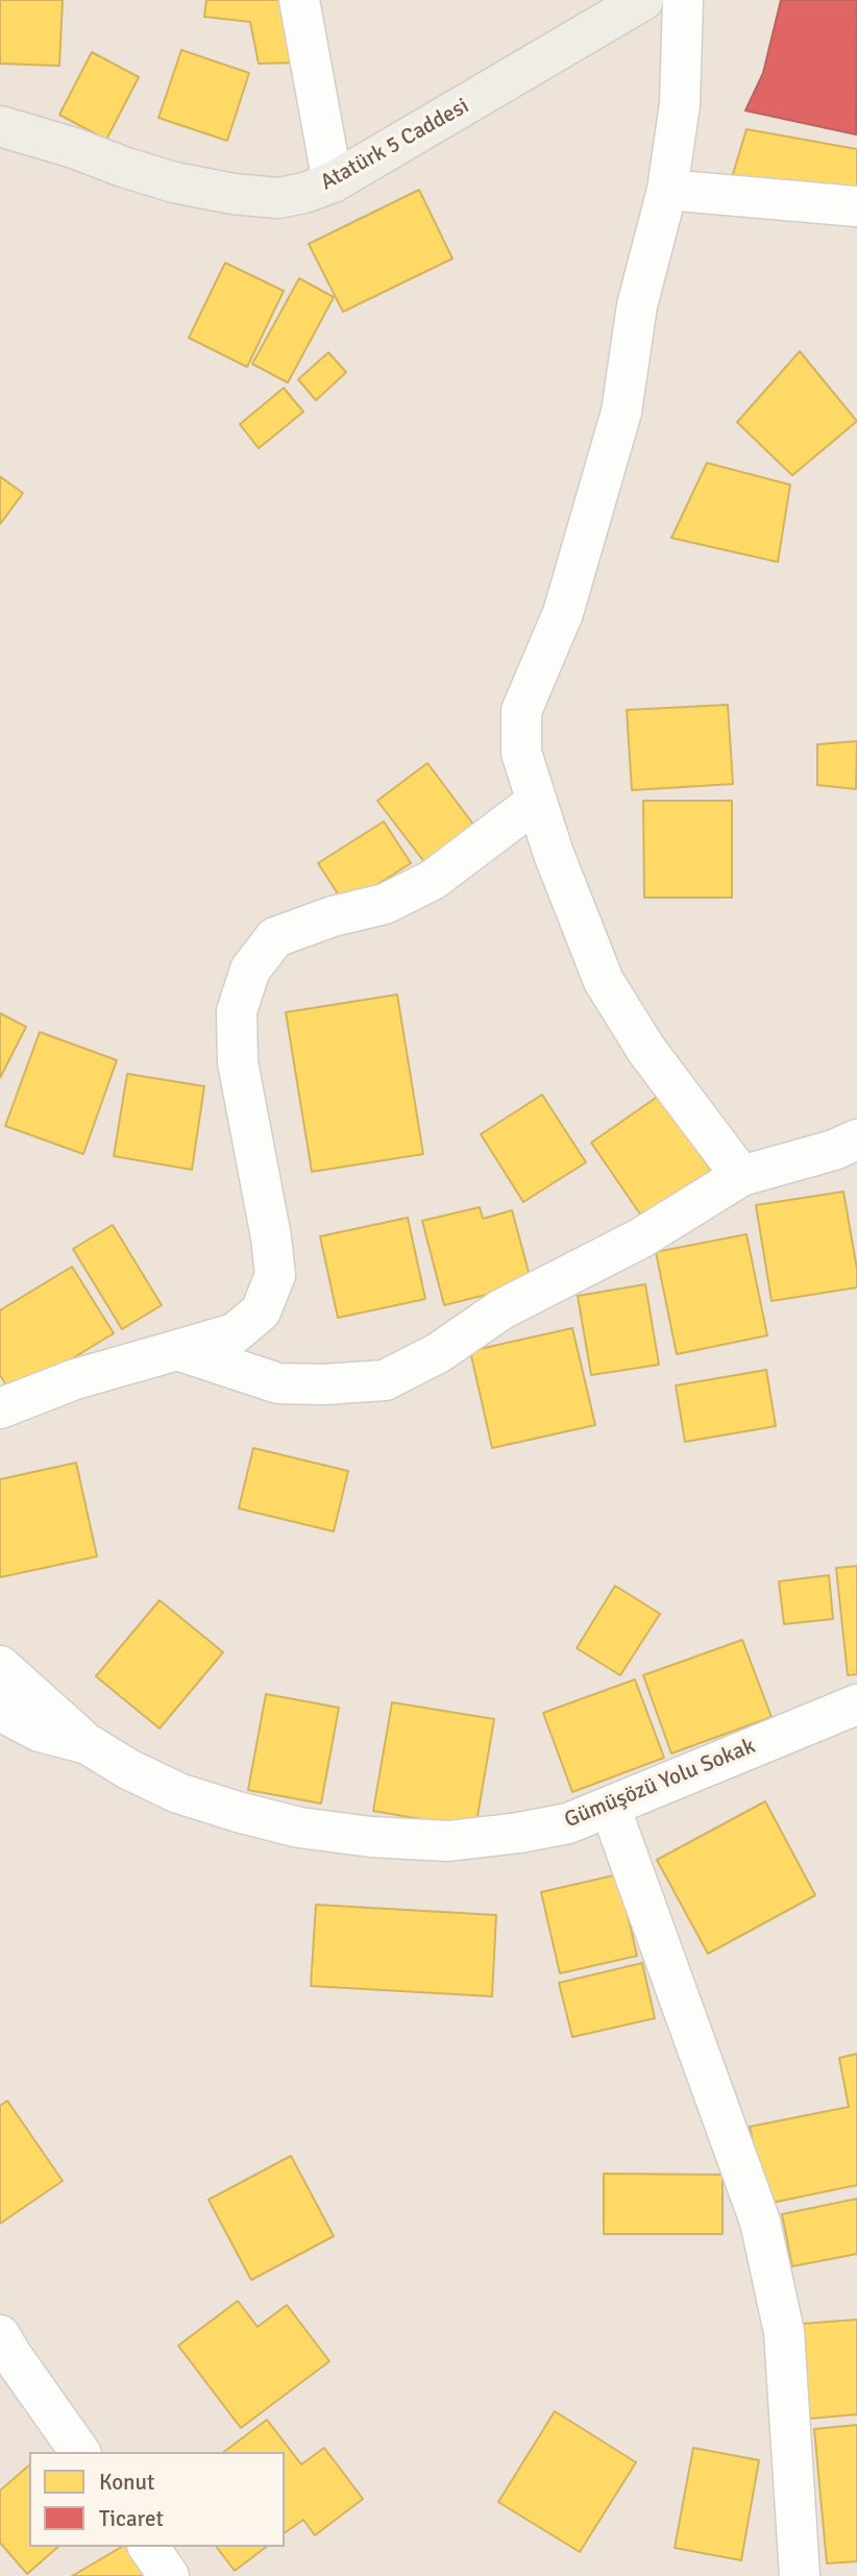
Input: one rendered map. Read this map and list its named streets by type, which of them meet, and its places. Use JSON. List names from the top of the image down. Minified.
{"streets":{"main road":["Atatürk 5 Caddesi"],"street":["Gümüşözü Yolu Sokak"]},"legend":["Konut","Ticaret"]}
